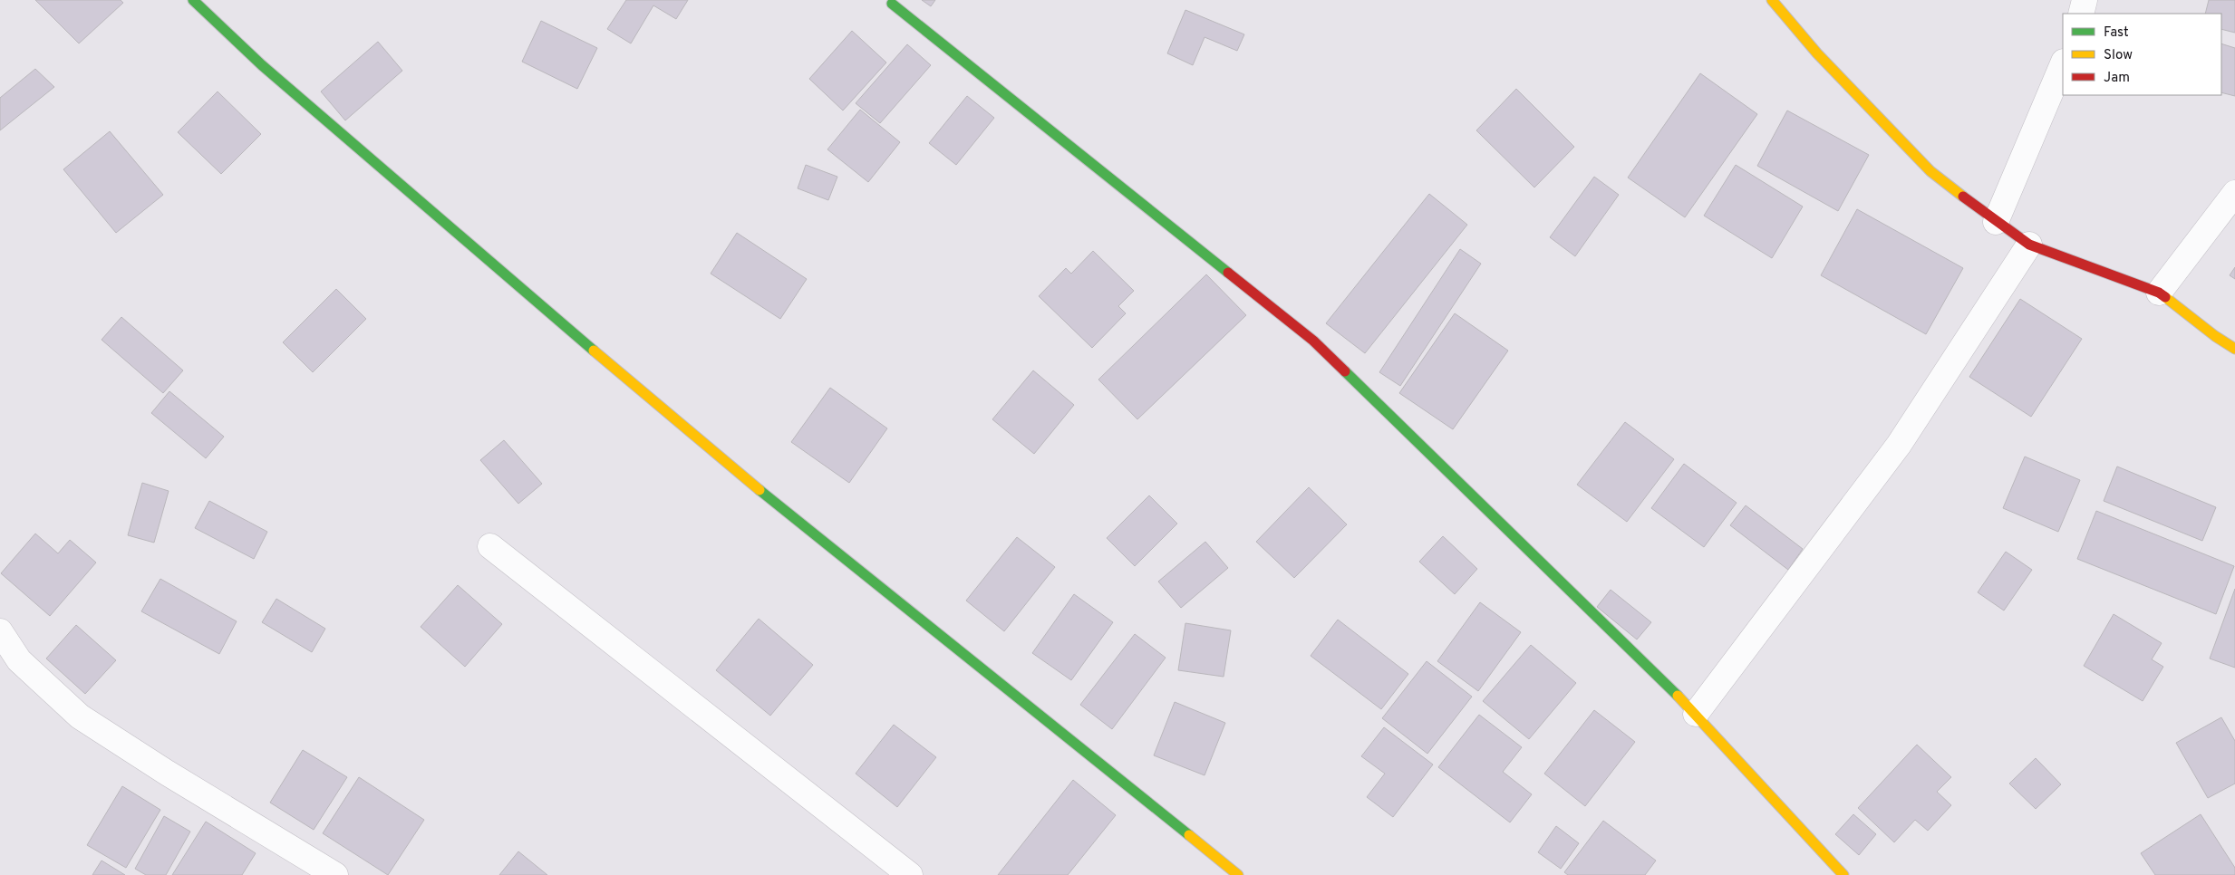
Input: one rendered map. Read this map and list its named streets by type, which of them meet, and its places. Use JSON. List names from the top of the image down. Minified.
{"legend":["Fast","Slow","Jam"]}
